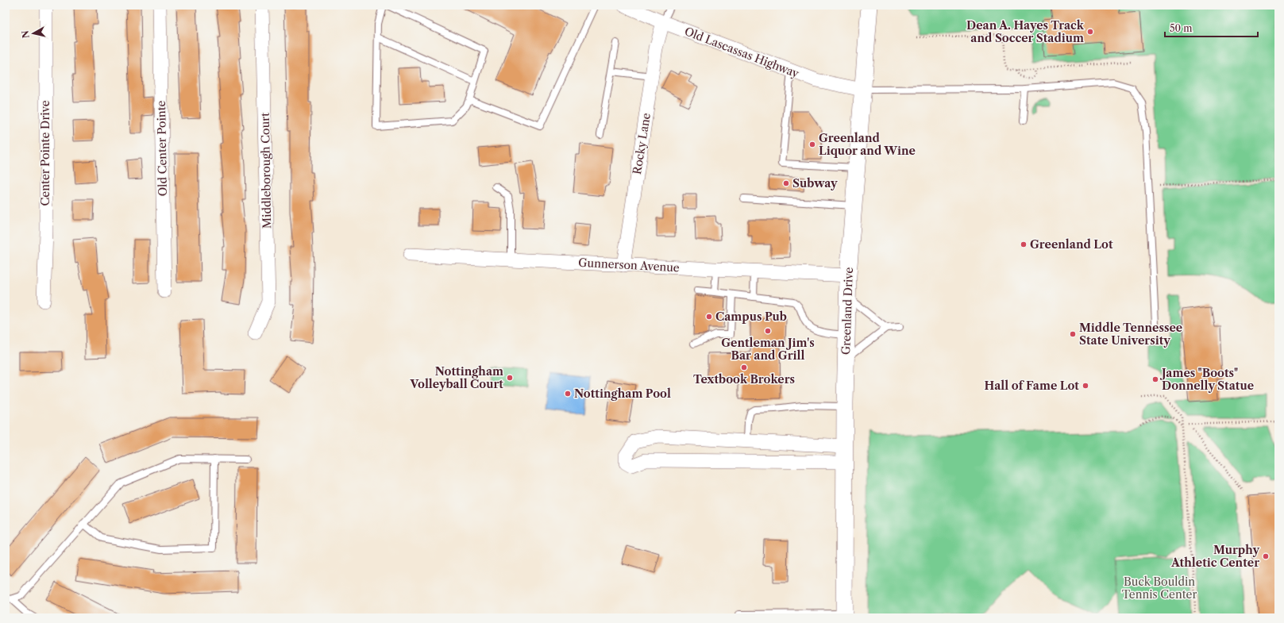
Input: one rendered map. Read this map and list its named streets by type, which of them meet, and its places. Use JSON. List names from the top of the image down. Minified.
{"streets":{"street":["Old Lascassas Highway","Rocky Lane","Old Center Pointe","Center Pointe Drive","Middleborough Court","Gunnerson Avenue","Greenland Drive"]},"crossings":[["Old Lascassas Highway","Rocky Lane"],["Old Lascassas Highway","Greenland Drive"],["Rocky Lane","Gunnerson Avenue"],["Gunnerson Avenue","Greenland Drive"]],"parks":["Buck Bouldin Tennis Center"],"places":["Dean A. Hayes Track and Soccer Stadium","Greenland Liquor and Wine","Subway","Greenland Lot","Campus Pub","Gentleman Jim's Bar and Grill","Middle Tennessee State University","Textbook Brokers","Nottingham Volleyball Court","James \"Boots\" Donnelly Statue","Hall of Fame Lot","Nottingham Pool","Murphy Athletic Center"],"scale_bar":"50 m","north":"left"}
